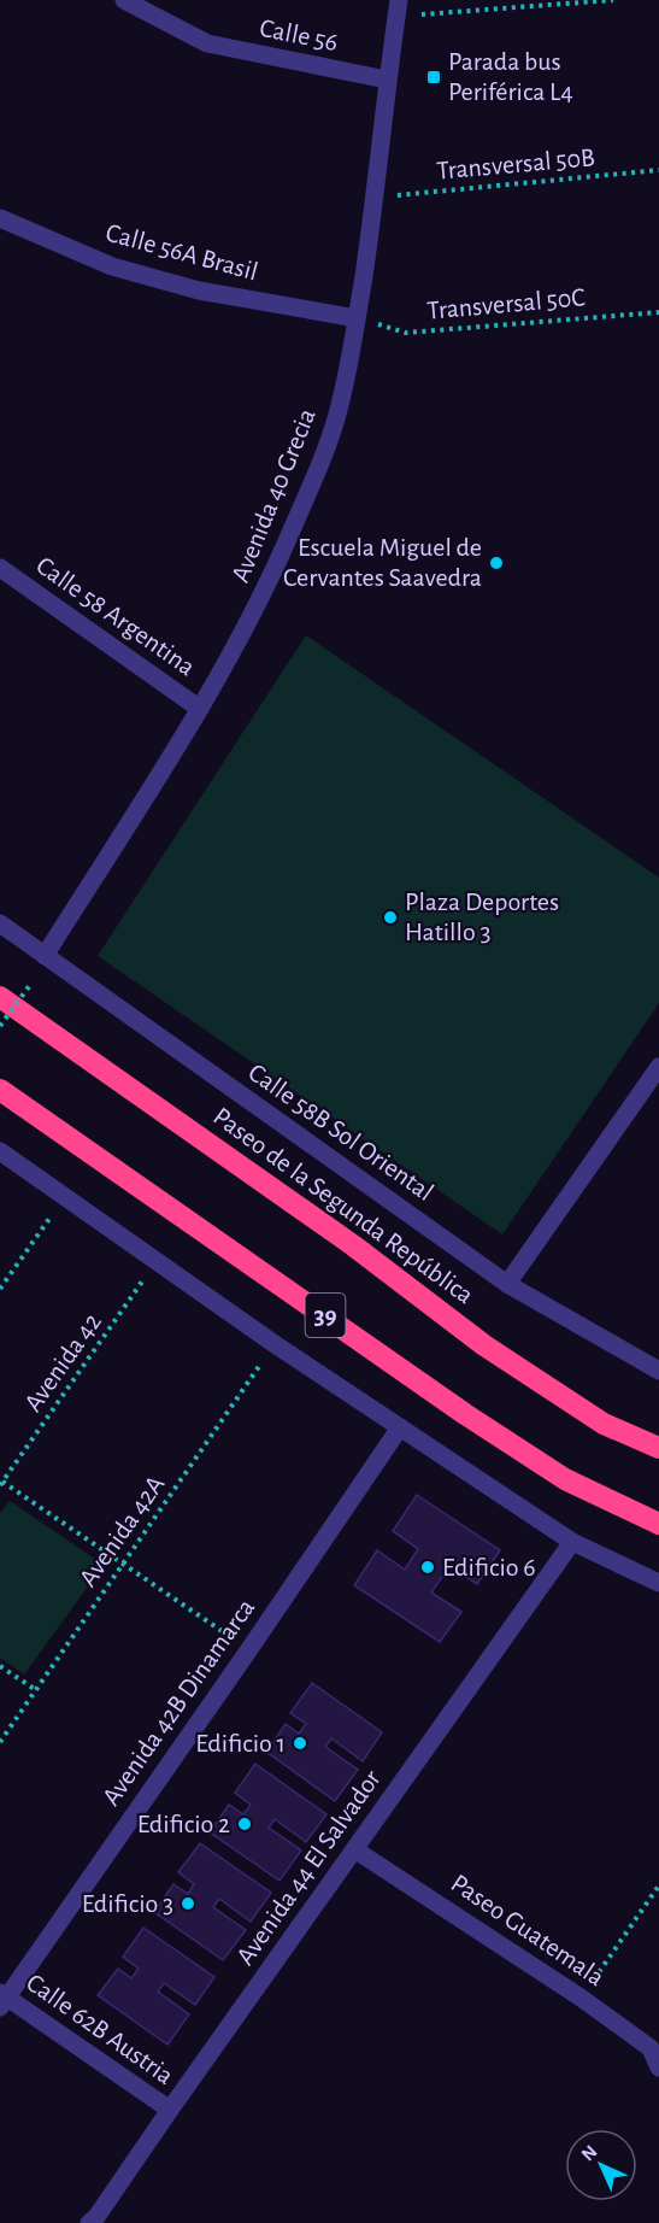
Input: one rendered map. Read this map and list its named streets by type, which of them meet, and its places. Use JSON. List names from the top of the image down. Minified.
{"streets":{"highway":["Paseo de la Segunda República","39"],"street":["Calle 56","Calle 56A Brasil","Avenida 40 Grecia","Calle 58 Argentina","Calle 58B Sol Oriental","Avenida 42B Dinamarca","Avenida 44 El Salvador","Paseo Guatemala","Calle 62B Austria"],"path":["Transversal 50B","Transversal 50C","Avenida 42","Avenida 42A"]},"crossings":[["Calle 56","Avenida 40 Grecia"],["Transversal 50B","Avenida 40 Grecia"],["Calle 56A Brasil","Transversal 50C"],["Calle 56A Brasil","Avenida 40 Grecia"],["Transversal 50C","Avenida 40 Grecia"],["Avenida 40 Grecia","Calle 58 Argentina"],["Avenida 40 Grecia","Calle 58B Sol Oriental"],["Avenida 42B Dinamarca","Calle 62B Austria"],["Avenida 44 El Salvador","Paseo Guatemala"],["Avenida 44 El Salvador","Calle 62B Austria"]],"places":{"transit":["Parada bus Periférica L4"],"other":["Escuela Miguel de Cervantes Saavedra","Plaza Deportes Hatillo 3","Edificio 6","Edificio 1","Edificio 2","Edificio 3"]},"north":"top left"}
